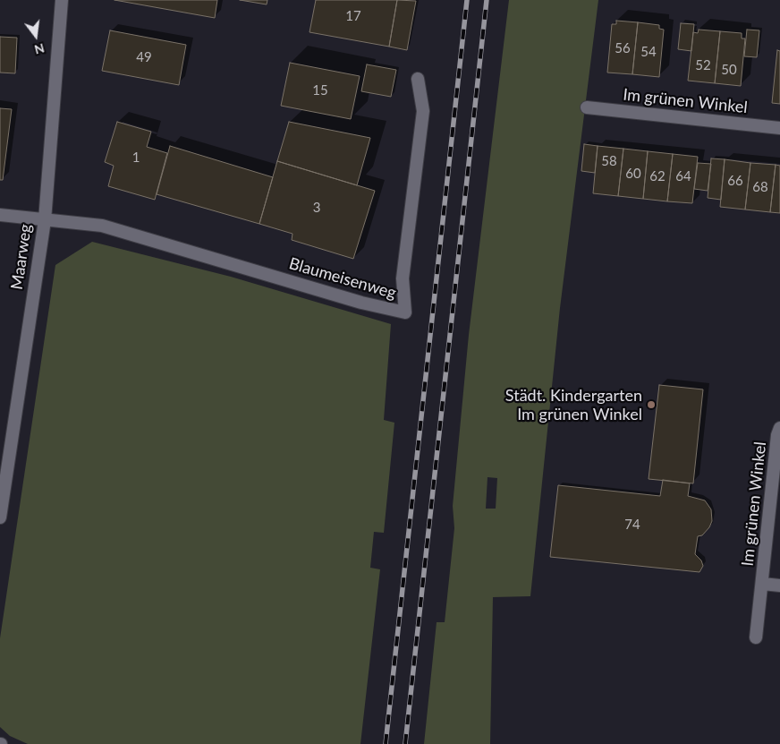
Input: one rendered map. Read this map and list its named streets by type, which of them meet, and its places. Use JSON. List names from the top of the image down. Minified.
{"streets":{"street":["Im grünen Winkel","Maarweg","Blaumeisenweg"]},"crossings":[["Maarweg","Blaumeisenweg"]],"places":["Städt. Kindergarten Im grünen Winkel"],"house_numbers":["17","56","54","49","52","50","15","1","58","60","62","64","66","68","3","74"],"north":"bottom"}
